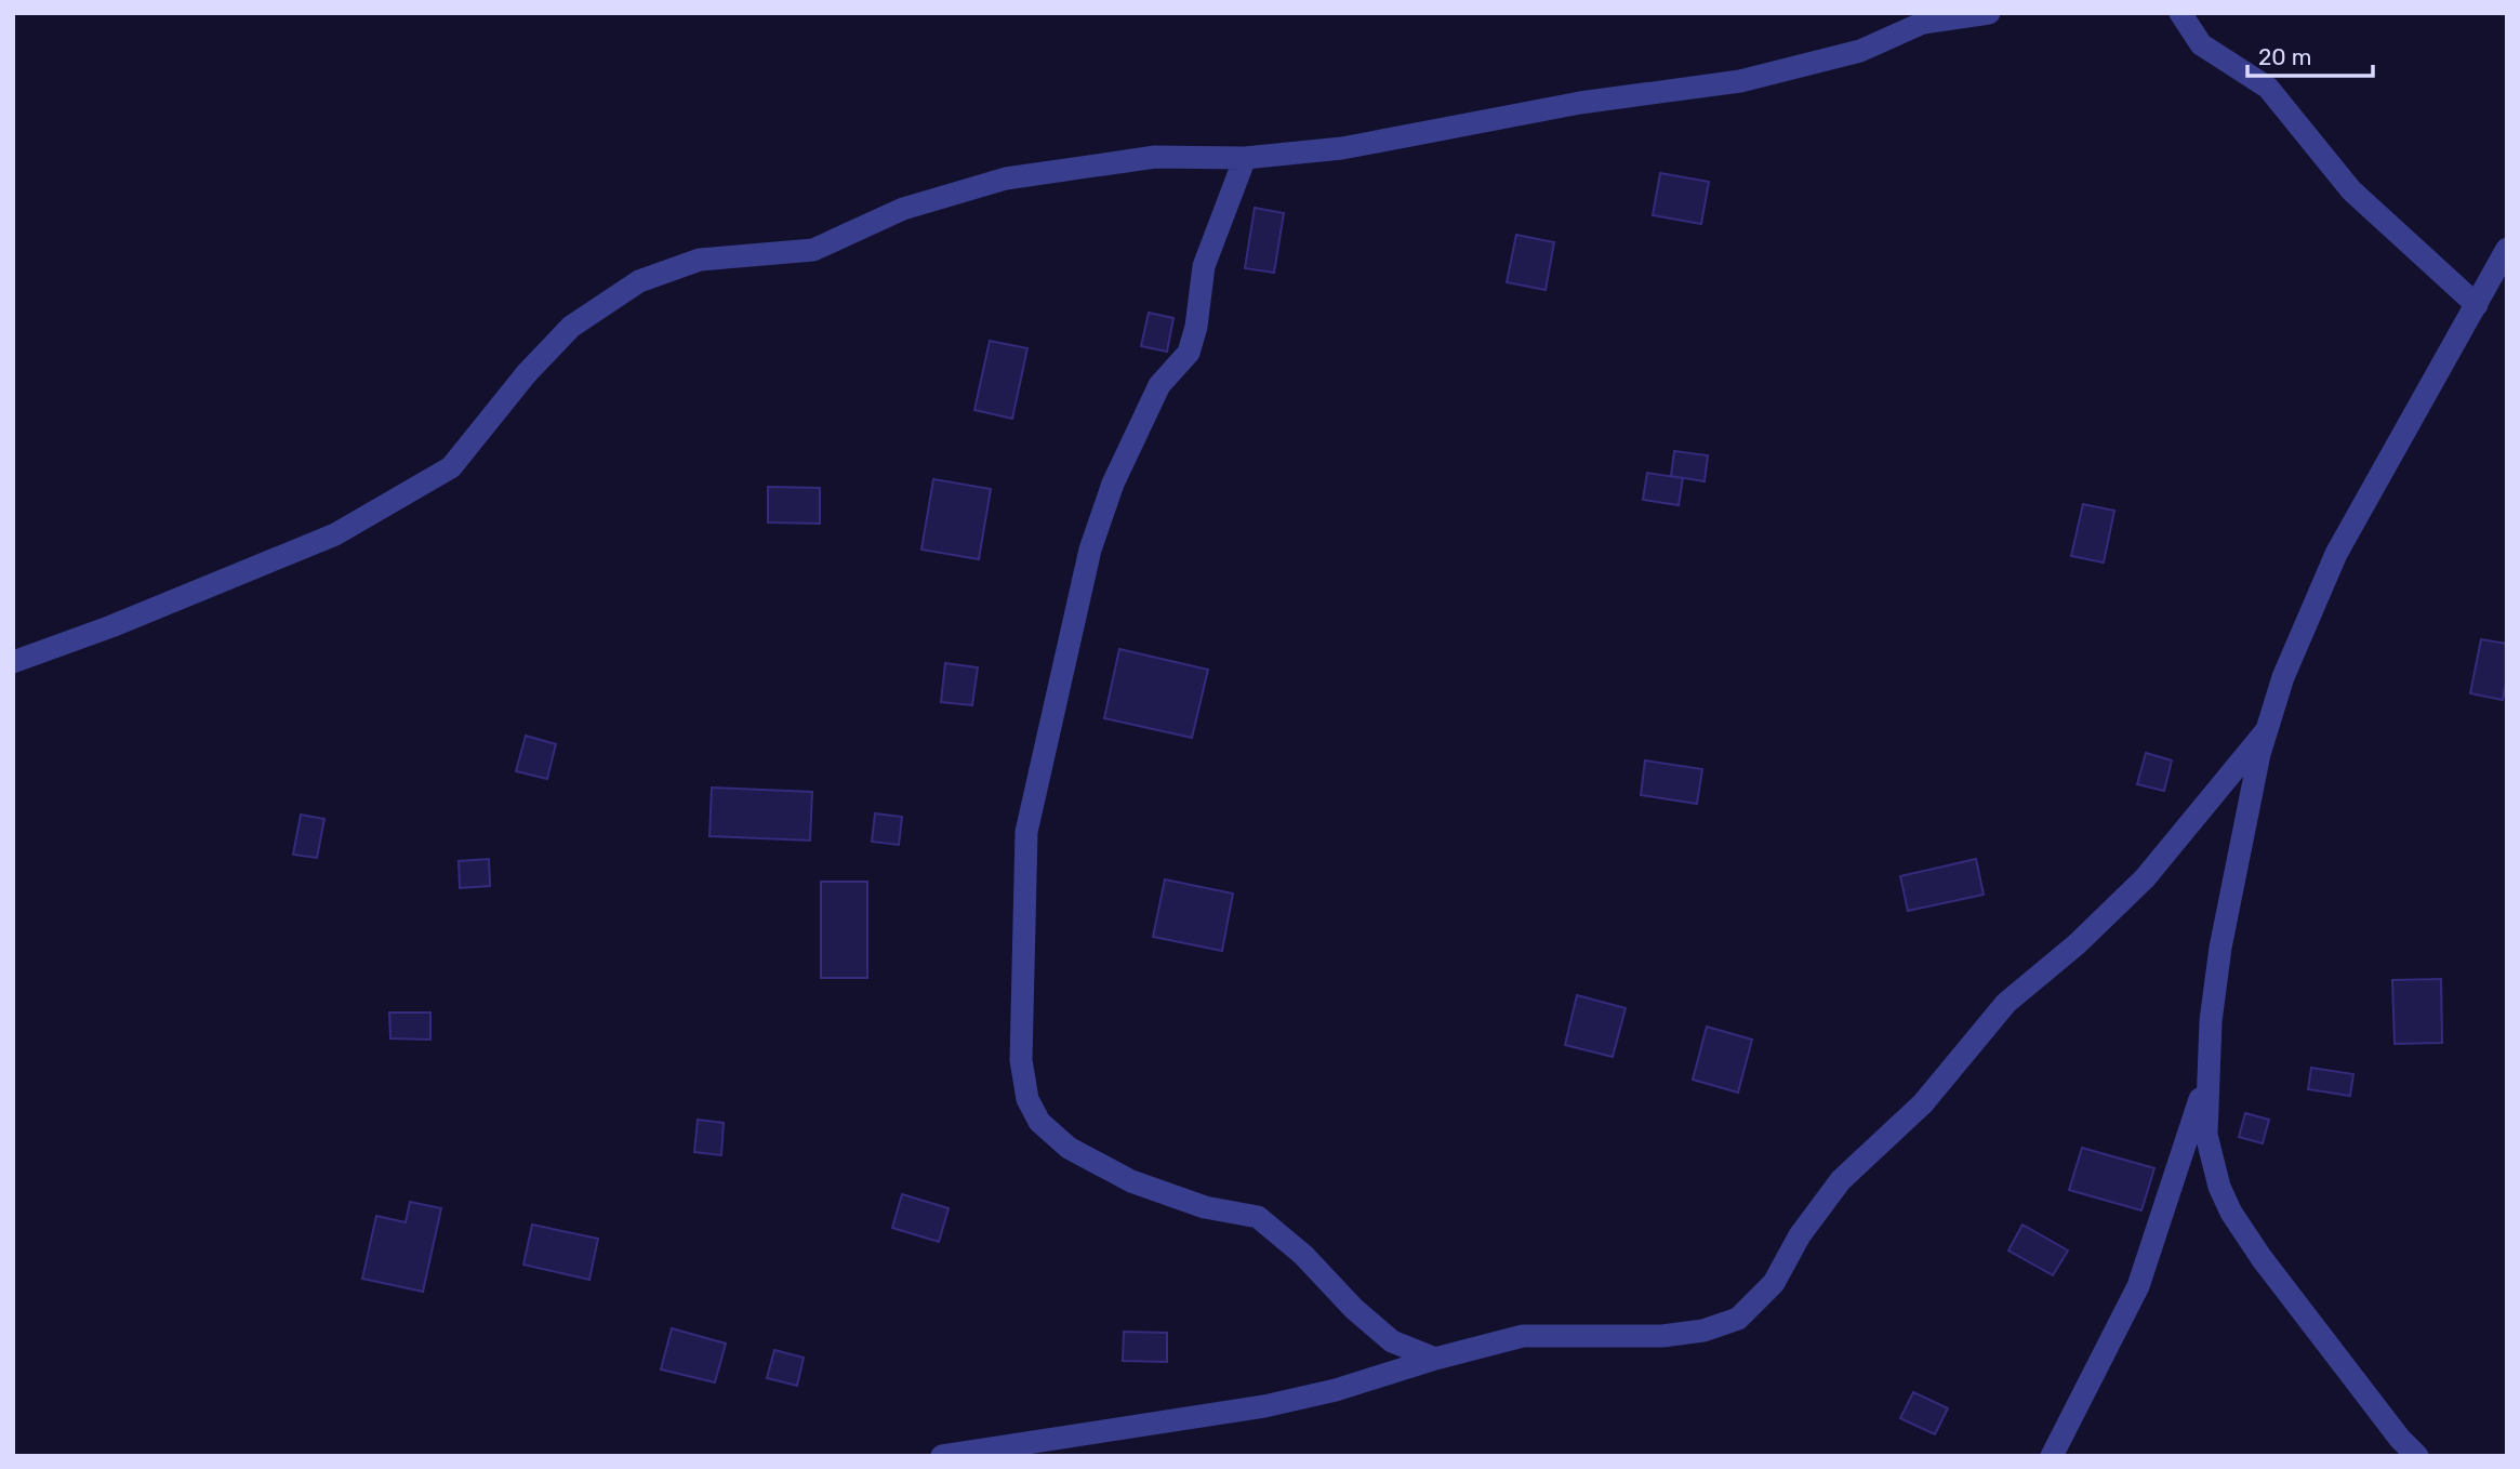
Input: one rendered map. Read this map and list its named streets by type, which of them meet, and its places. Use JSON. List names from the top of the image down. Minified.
{"scale_bar":"20 m"}
